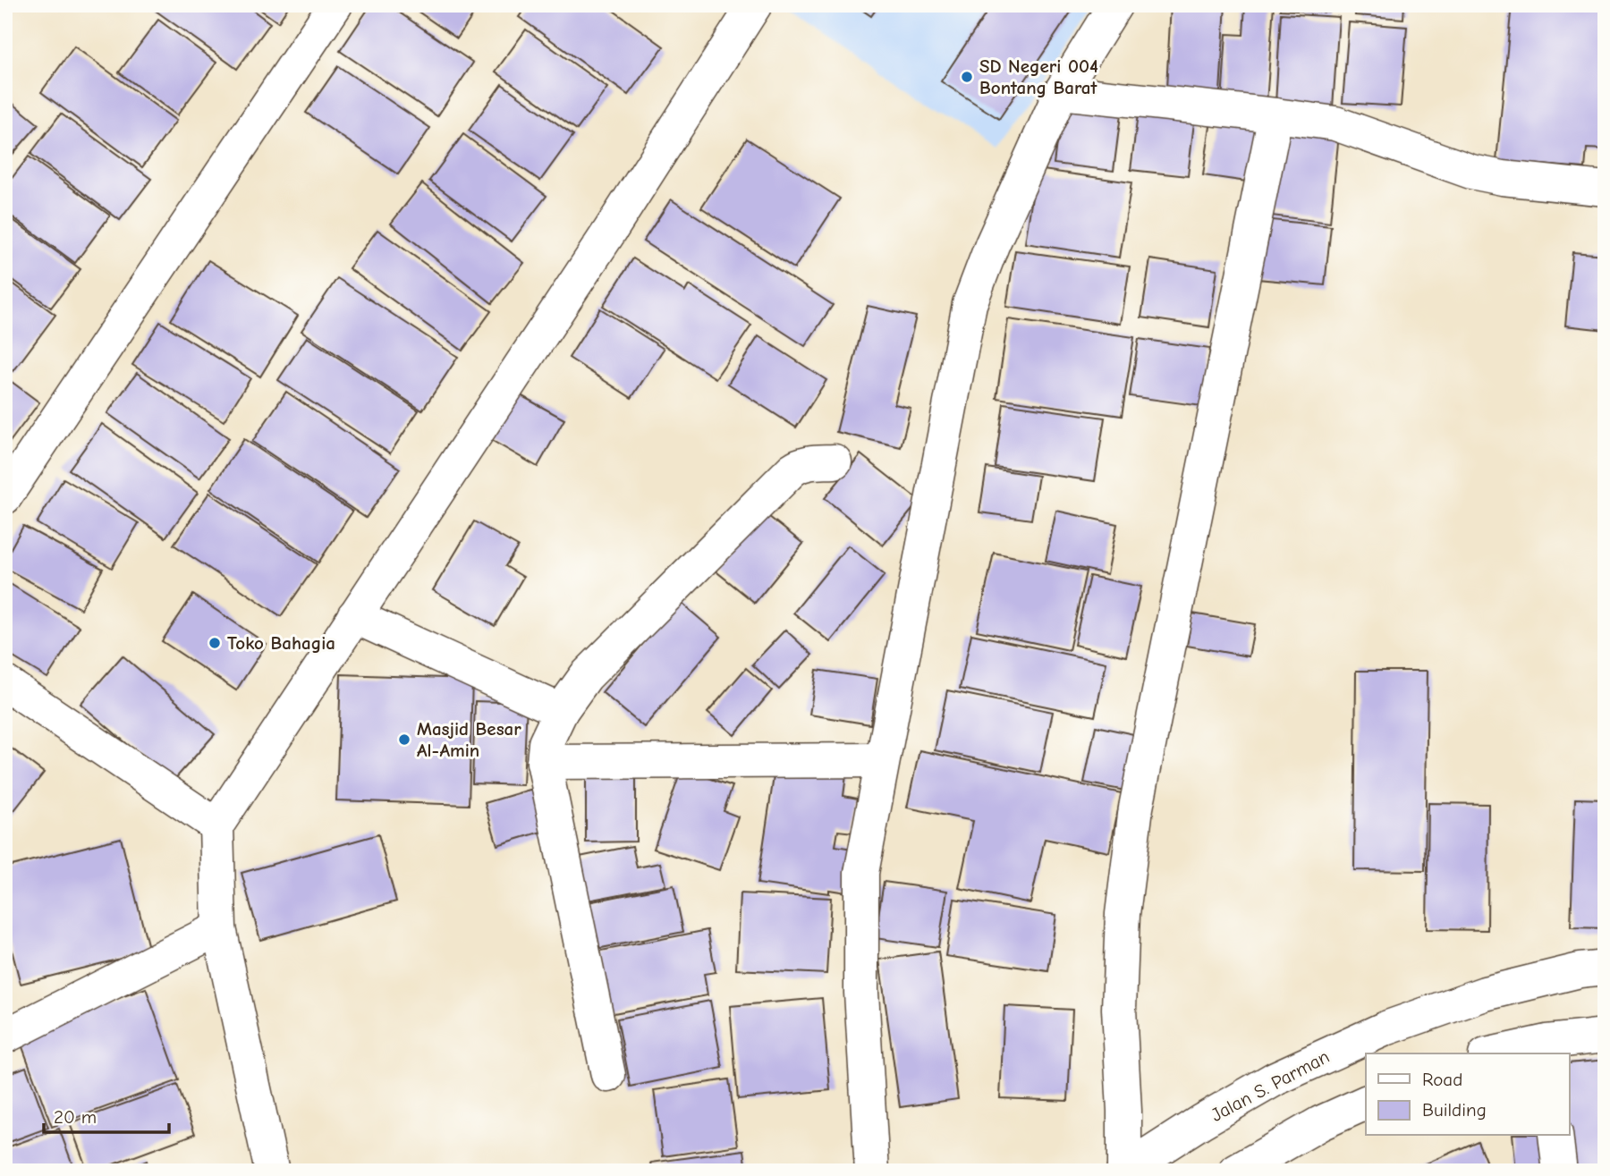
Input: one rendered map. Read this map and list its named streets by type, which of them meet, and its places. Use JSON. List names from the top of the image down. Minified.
{"streets":{"street":["Jalan S. Parman"]},"places":["SD Negeri 004 Bontang Barat","Toko Bahagia","Masjid Besar Al-Amin"],"legend":["Road","Building"],"scale_bar":"20 m"}
